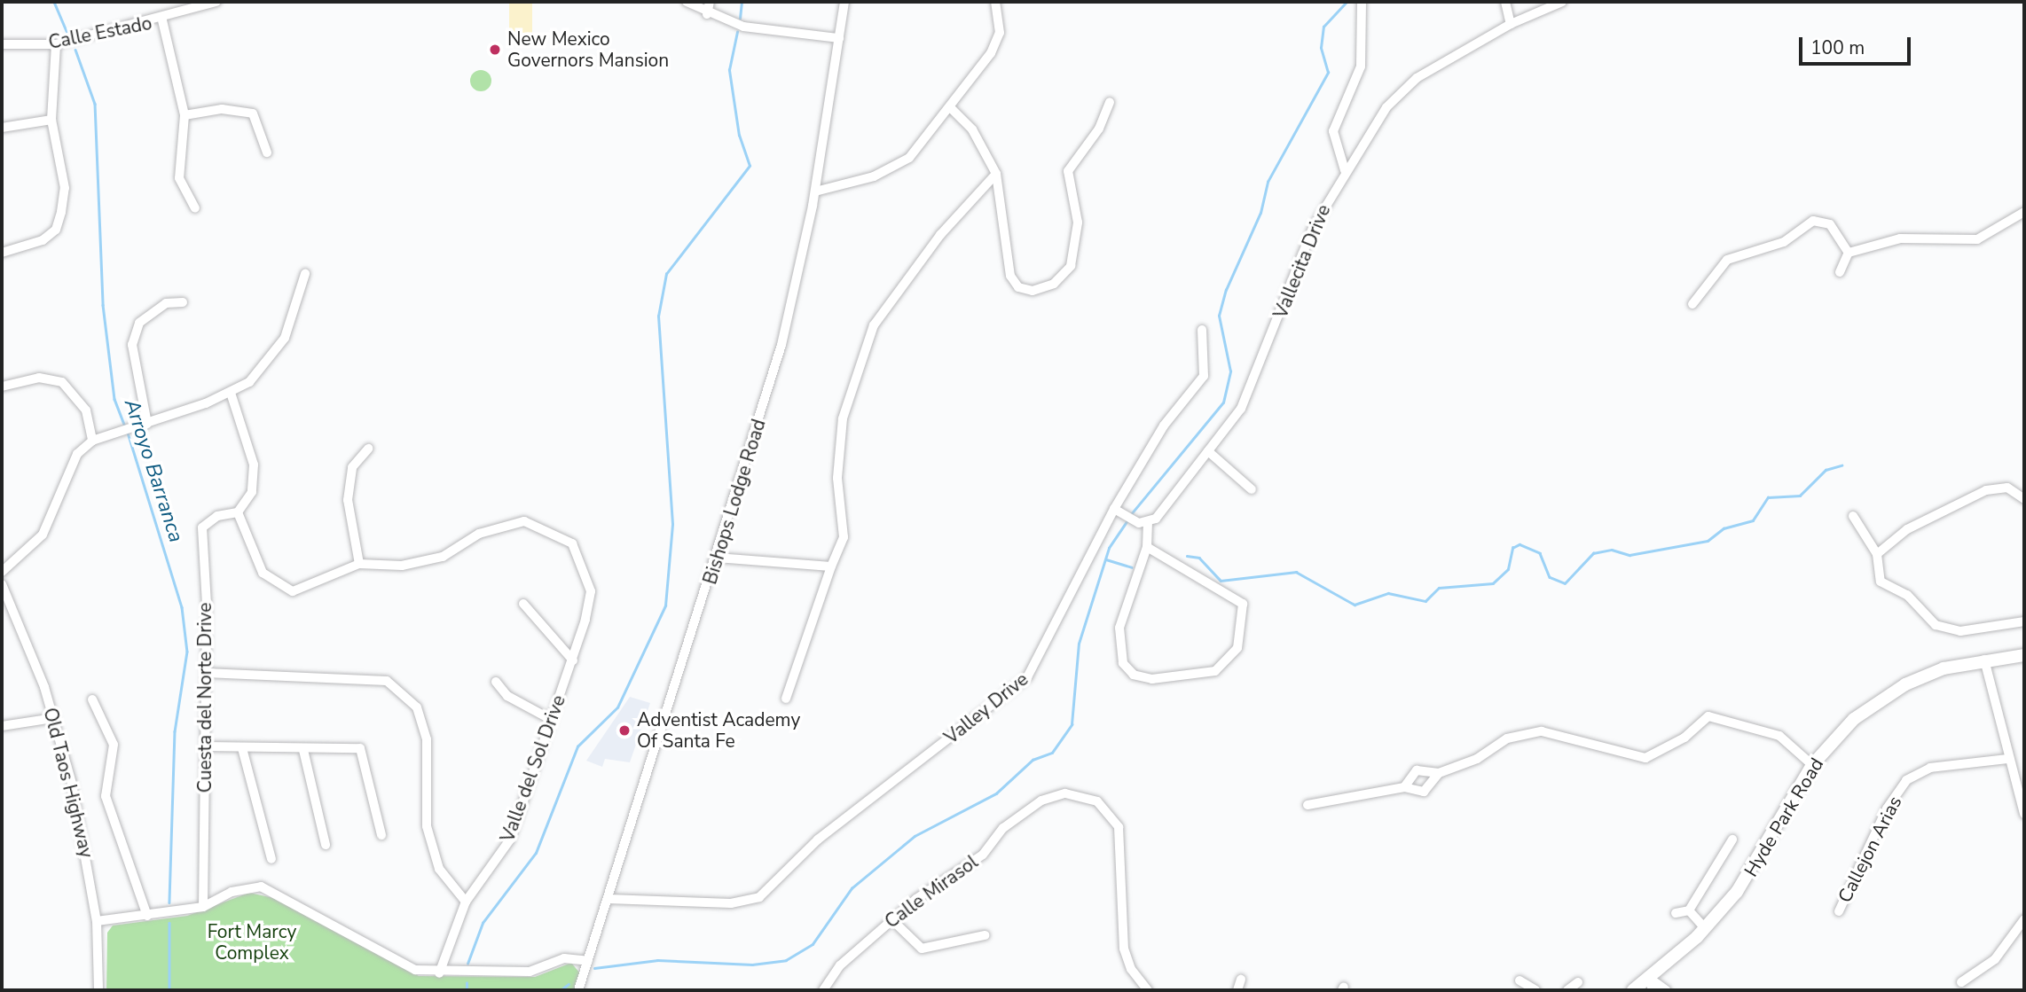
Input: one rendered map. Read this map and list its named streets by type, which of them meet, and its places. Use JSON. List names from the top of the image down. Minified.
{"streets":{"main road":["Hyde Park Road"],"street":["Calle Estado","Vallecita Drive","Bishops Lodge Road","Cuesta del Norte Drive","Valley Drive","Valle del Sol Drive","Old Taos Highway","Callejon Arias","Calle Mirasol"]},"crossings":[["Bishops Lodge Road","Valley Drive"]],"water":["Arroyo Barranca"],"parks":["Fort Marcy Complex"],"places":["New Mexico Governors Mansion","Adventist Academy Of Santa Fe"],"scale_bar":"100 m"}
